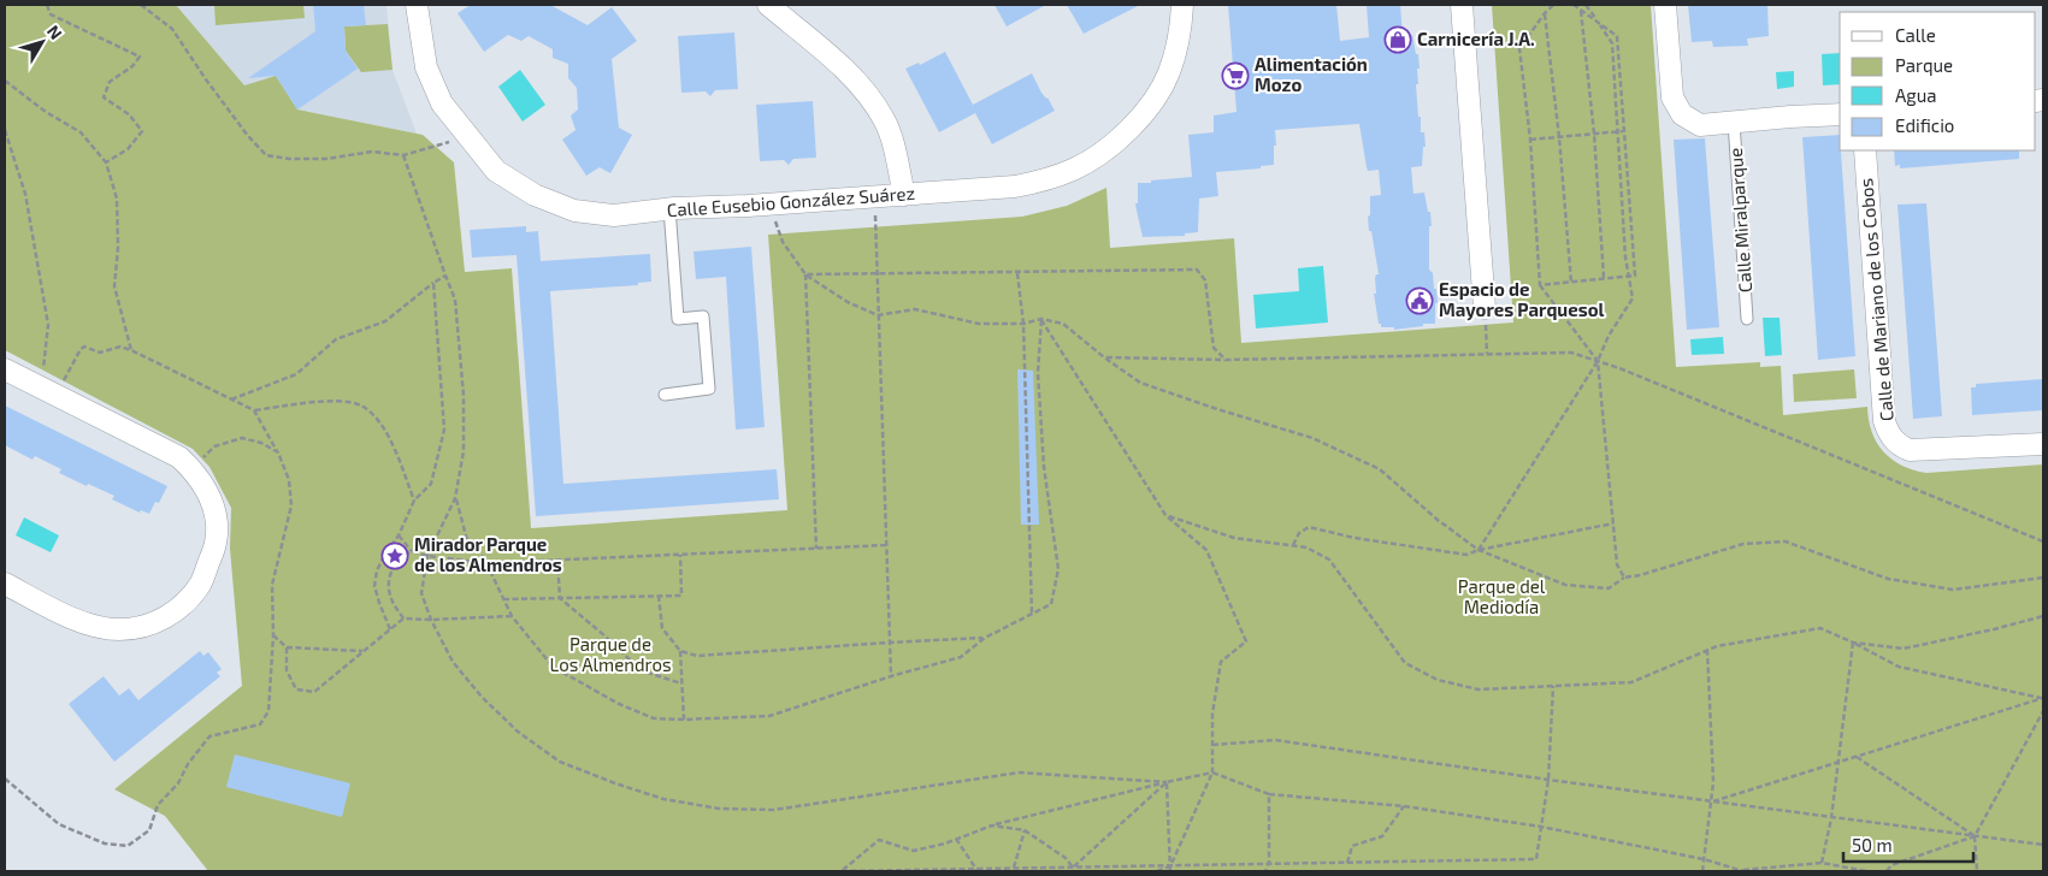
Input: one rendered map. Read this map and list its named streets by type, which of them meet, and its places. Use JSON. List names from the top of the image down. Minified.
{"streets":{"street":["Calle Eusebio González Suárez","Calle de Mariano de los Cobos"],"lane":["Calle Miralparque"]},"parks":["Parque del Mediodía","Parque de Los Almendros"],"places":{"shop":["Carnicería J.A."],"supermarket":["Alimentación Mozo"],"public building":["Espacio de Mayores Parquesol"],"place":["Mirador Parque de los Almendros"]},"legend":["Calle","Parque","Agua","Edificio"],"scale_bar":"50 m","north":"top right"}
